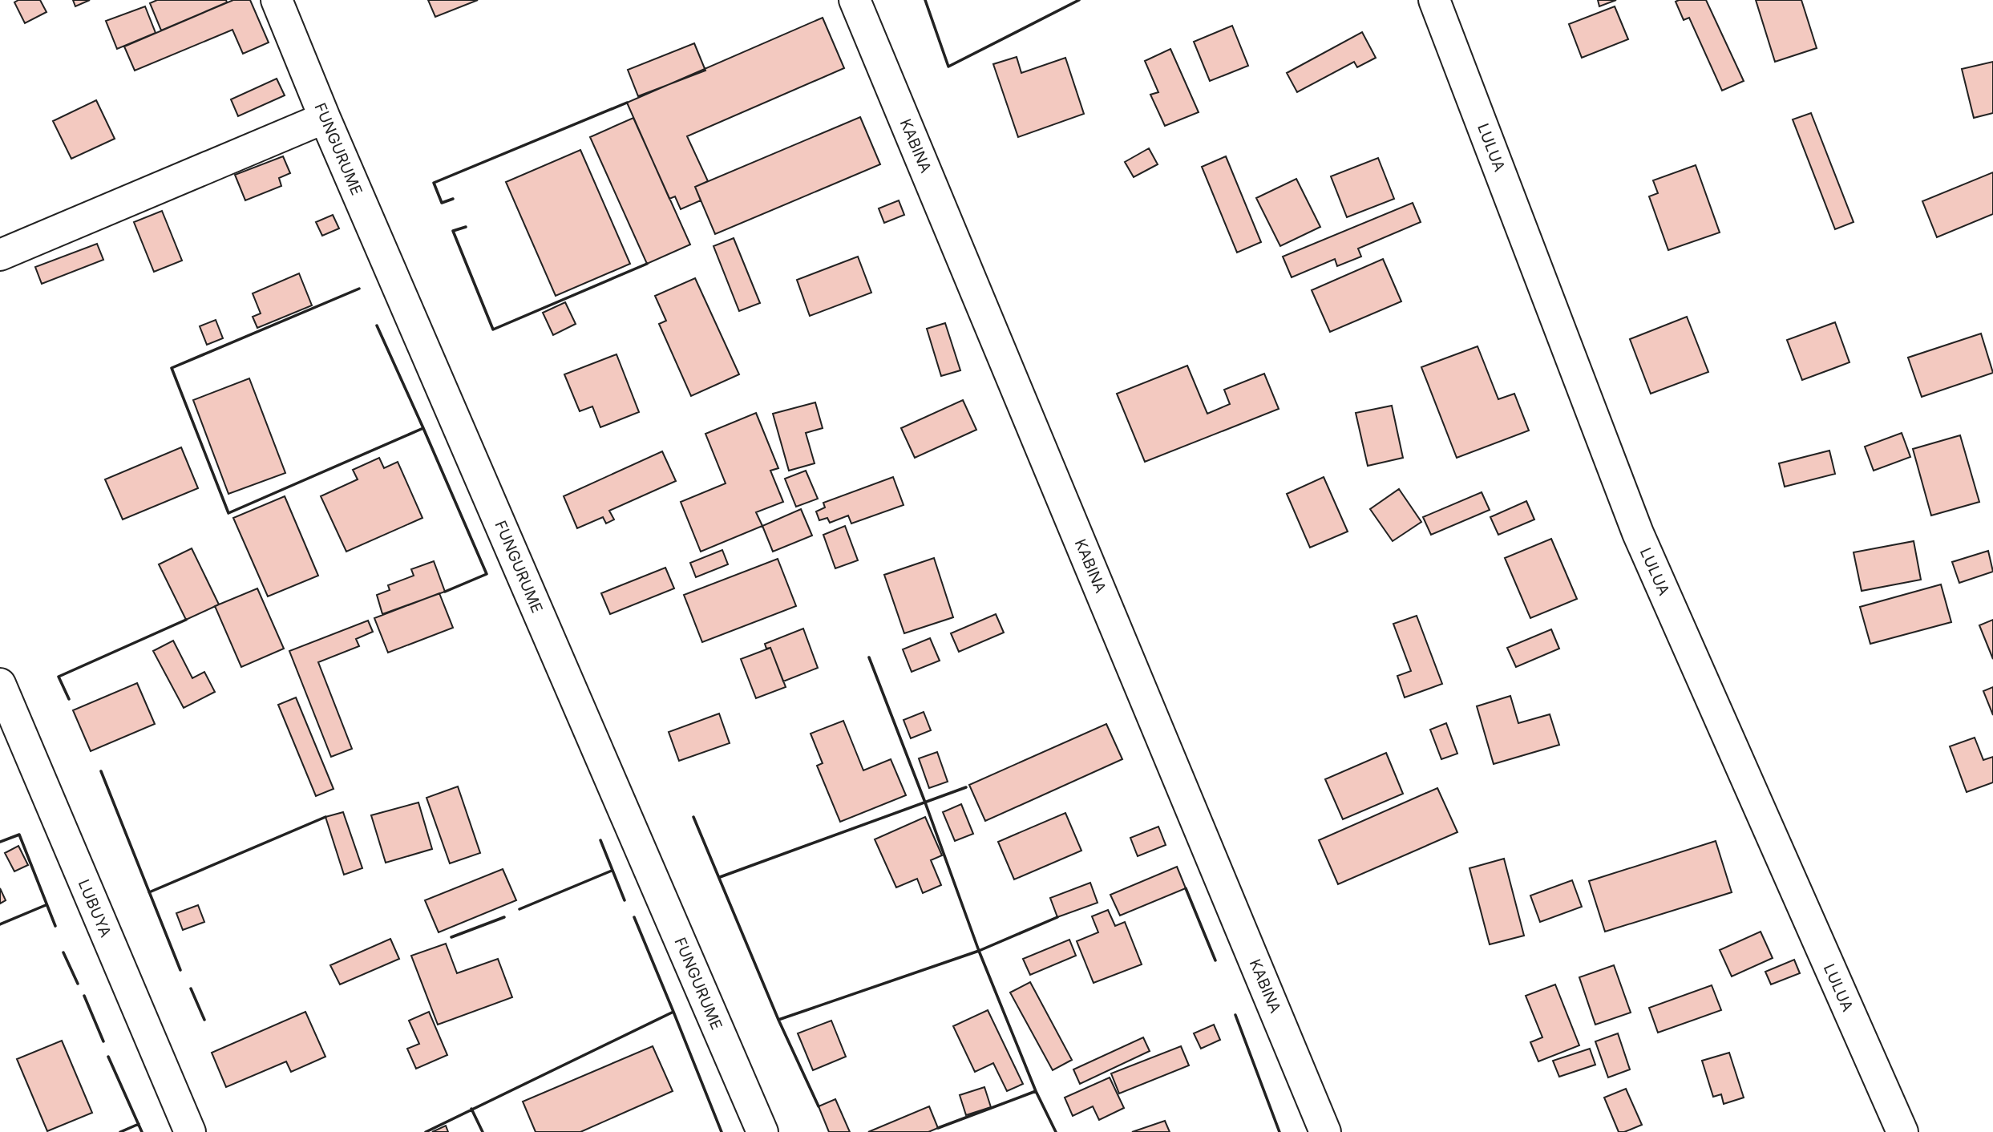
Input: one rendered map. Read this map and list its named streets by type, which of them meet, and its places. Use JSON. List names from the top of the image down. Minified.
{"streets":{"street":["KABINA","LULUA","FUNGURUME","LUBUYA"]}}
